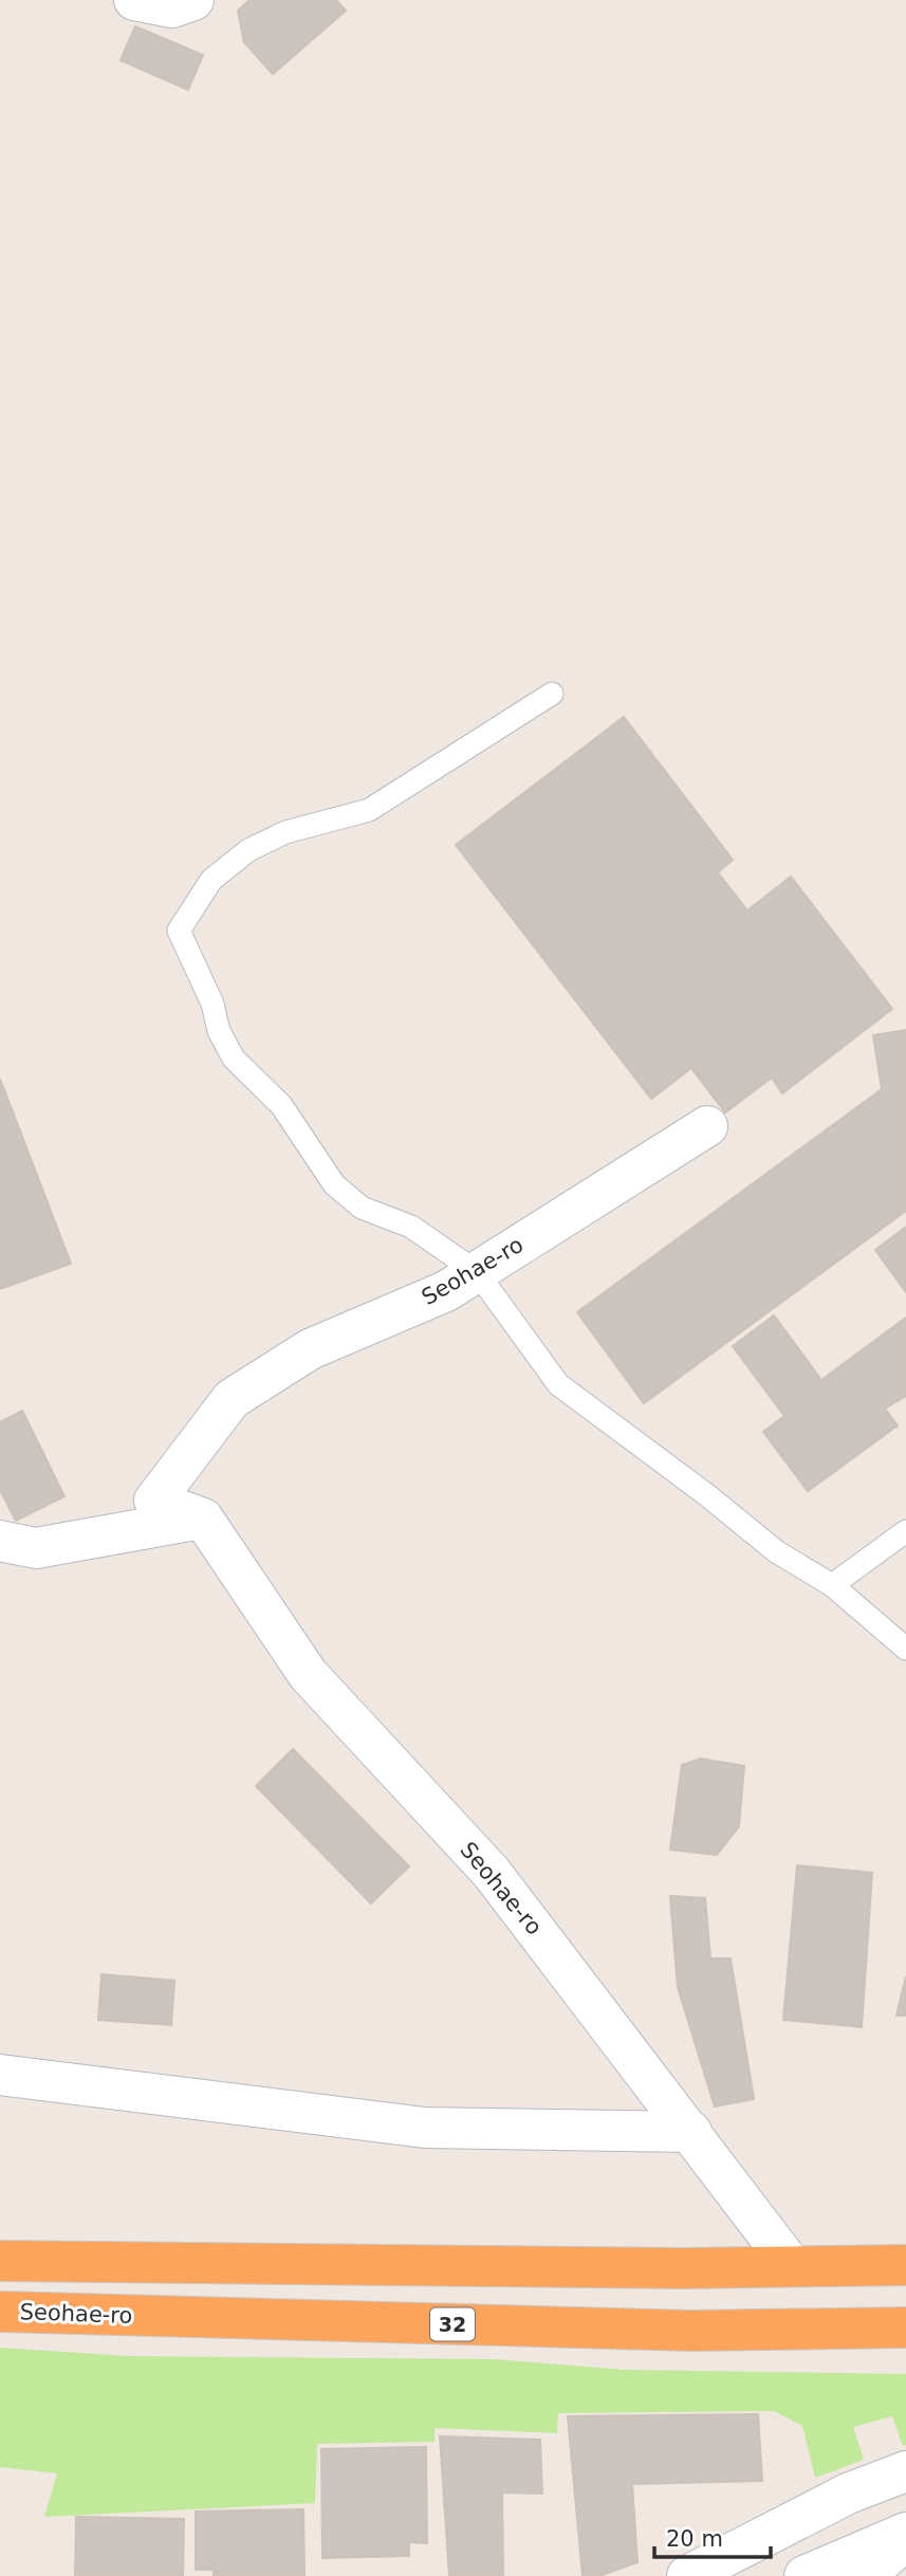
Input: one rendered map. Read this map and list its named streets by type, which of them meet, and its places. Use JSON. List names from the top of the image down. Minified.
{"streets":{"highway":["Seohae-ro","32"]},"scale_bar":"20 m"}
